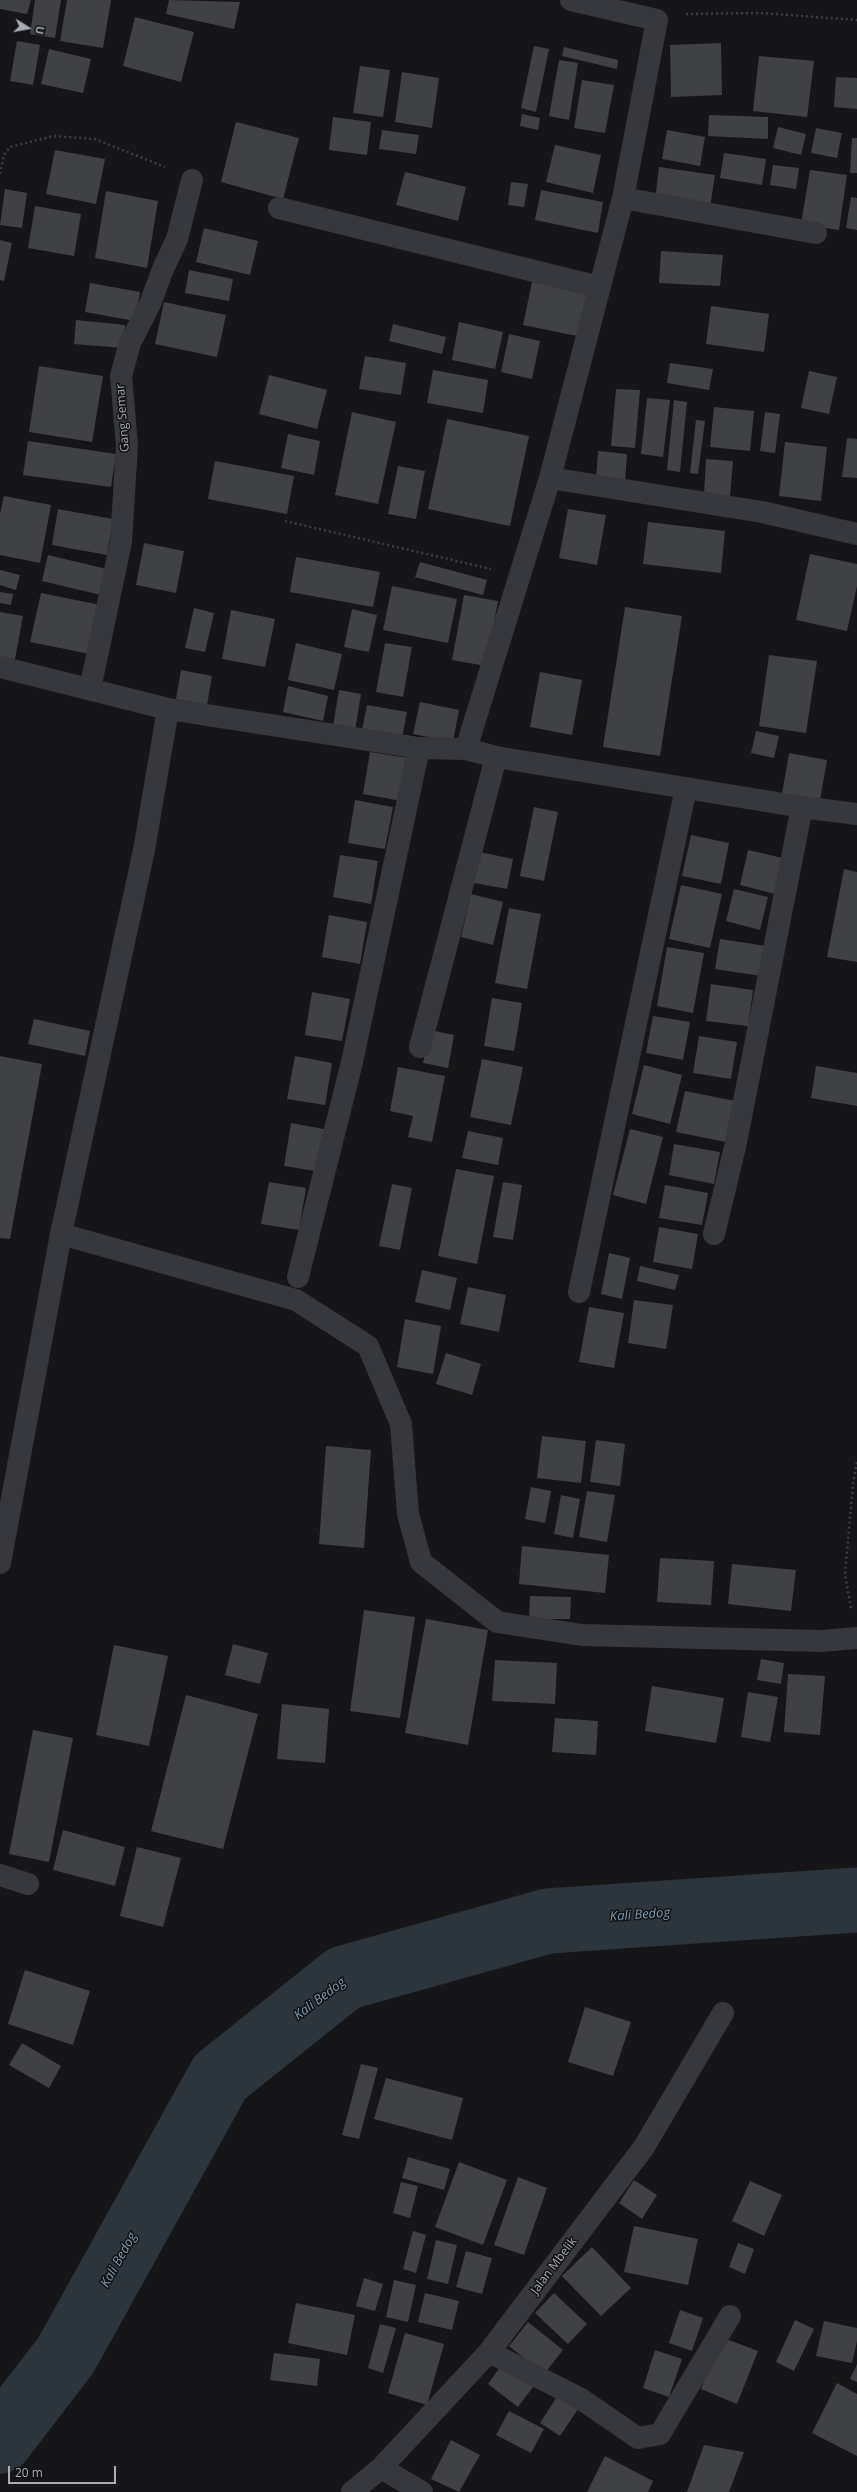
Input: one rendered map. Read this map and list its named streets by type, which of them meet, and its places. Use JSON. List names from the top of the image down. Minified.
{"streets":{"street":["Gang Semar","Jalan Mbelik"]},"water":["Kali Bedog"],"scale_bar":"20 m","north":"right"}
